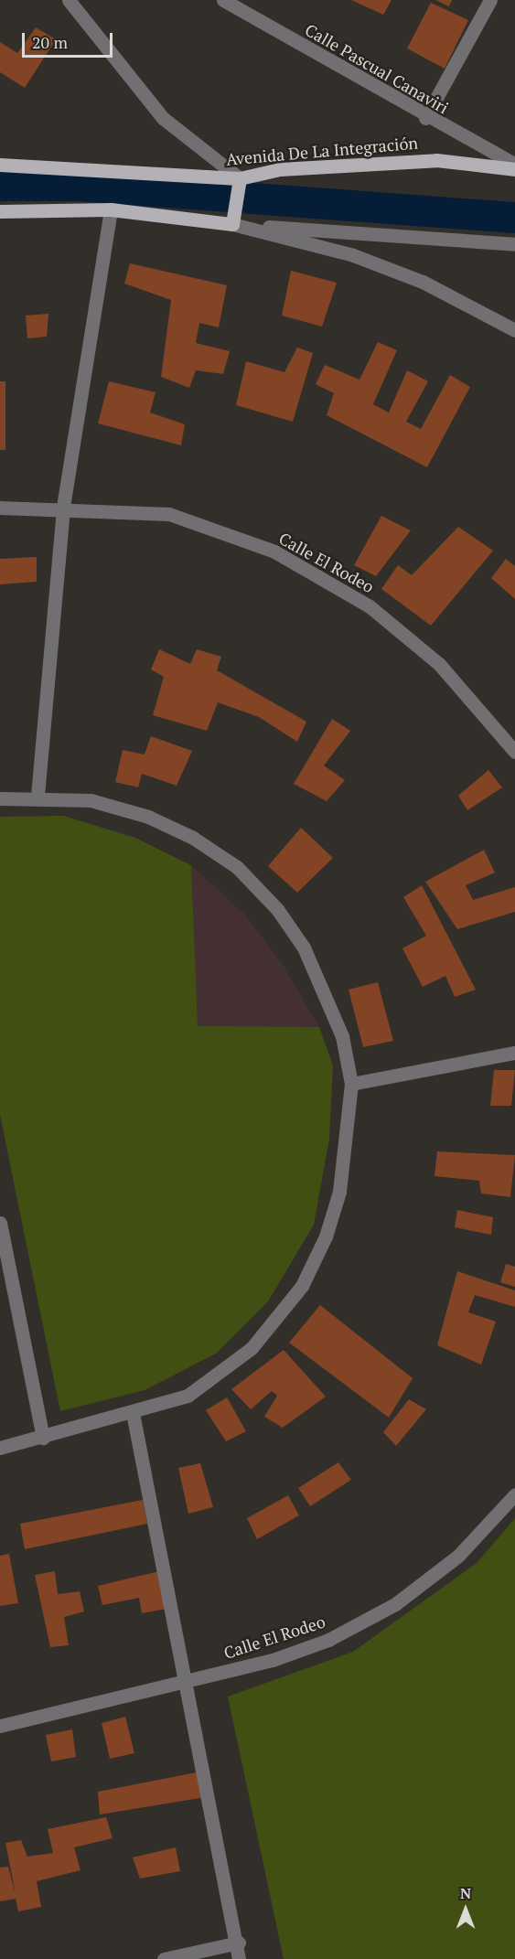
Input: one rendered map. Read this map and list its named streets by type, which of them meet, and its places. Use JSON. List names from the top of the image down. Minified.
{"streets":{"main road":["Avenida De La Integración"],"street":["Calle Pascual Canaviri","Calle El Rodeo"]},"scale_bar":"20 m","north":"top"}
